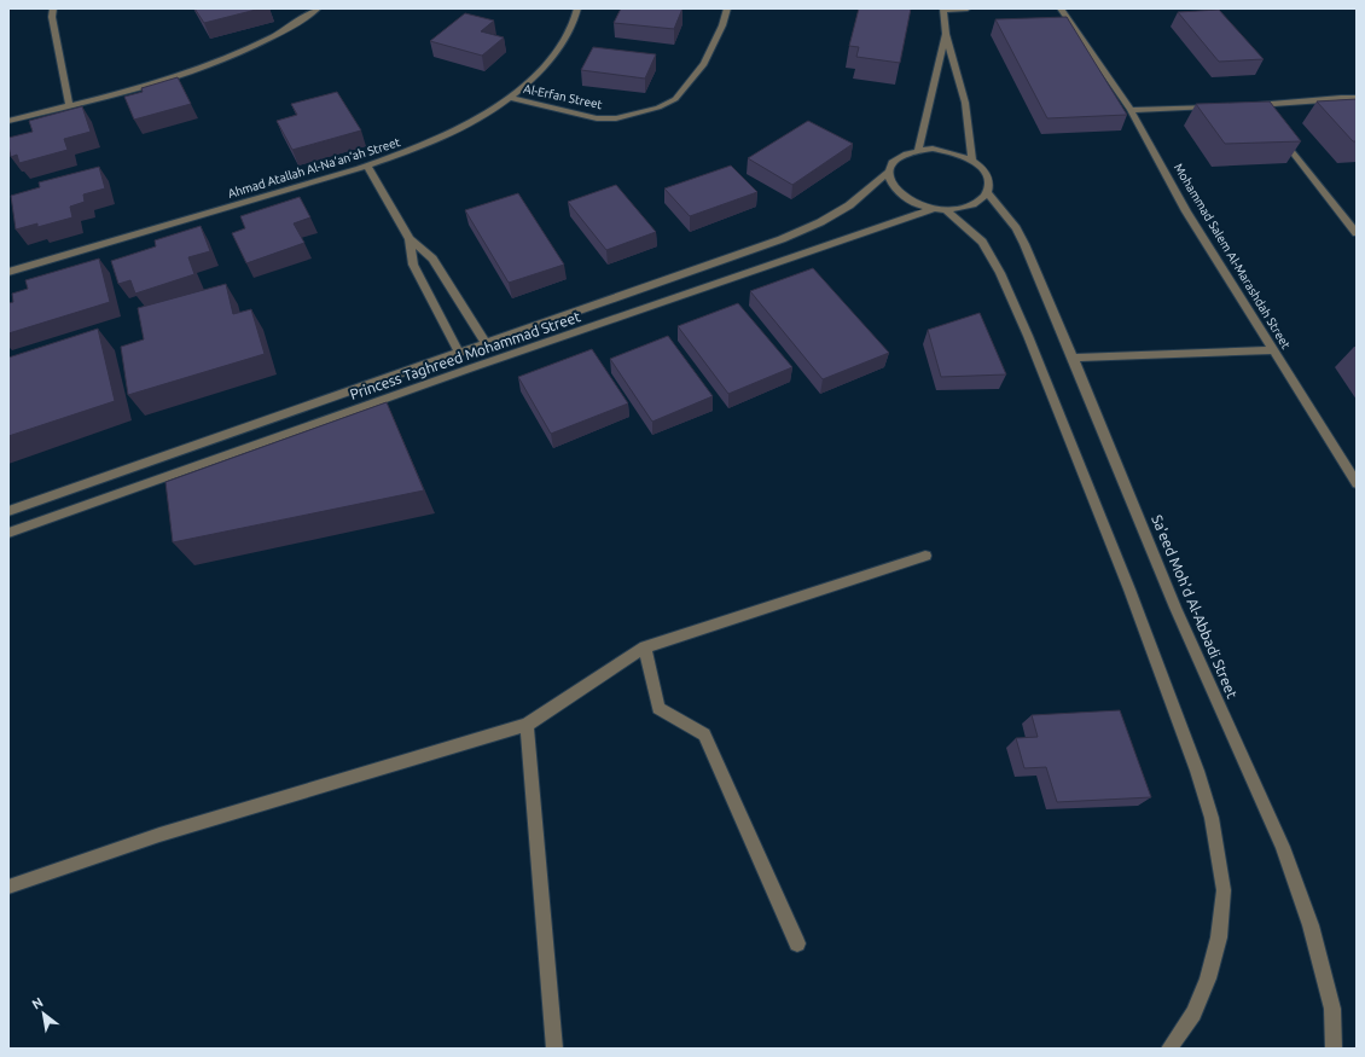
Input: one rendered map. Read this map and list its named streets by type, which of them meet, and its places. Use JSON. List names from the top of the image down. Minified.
{"streets":{"street":["Al-Erfan Street","Ahmad Atallah Al-Na‘an‘ah Street","Mohammad Salem Al-Marashdah Street","Princess Taghreed Mohammad Street","Sa'eed Moh'd Al-Abbadi Street"]},"crossings":[["Al-Erfan Street","Ahmad Atallah Al-Na‘an‘ah Street"],["Princess Taghreed Mohammad Street","Sa'eed Moh'd Al-Abbadi Street"]],"north":"top left"}
